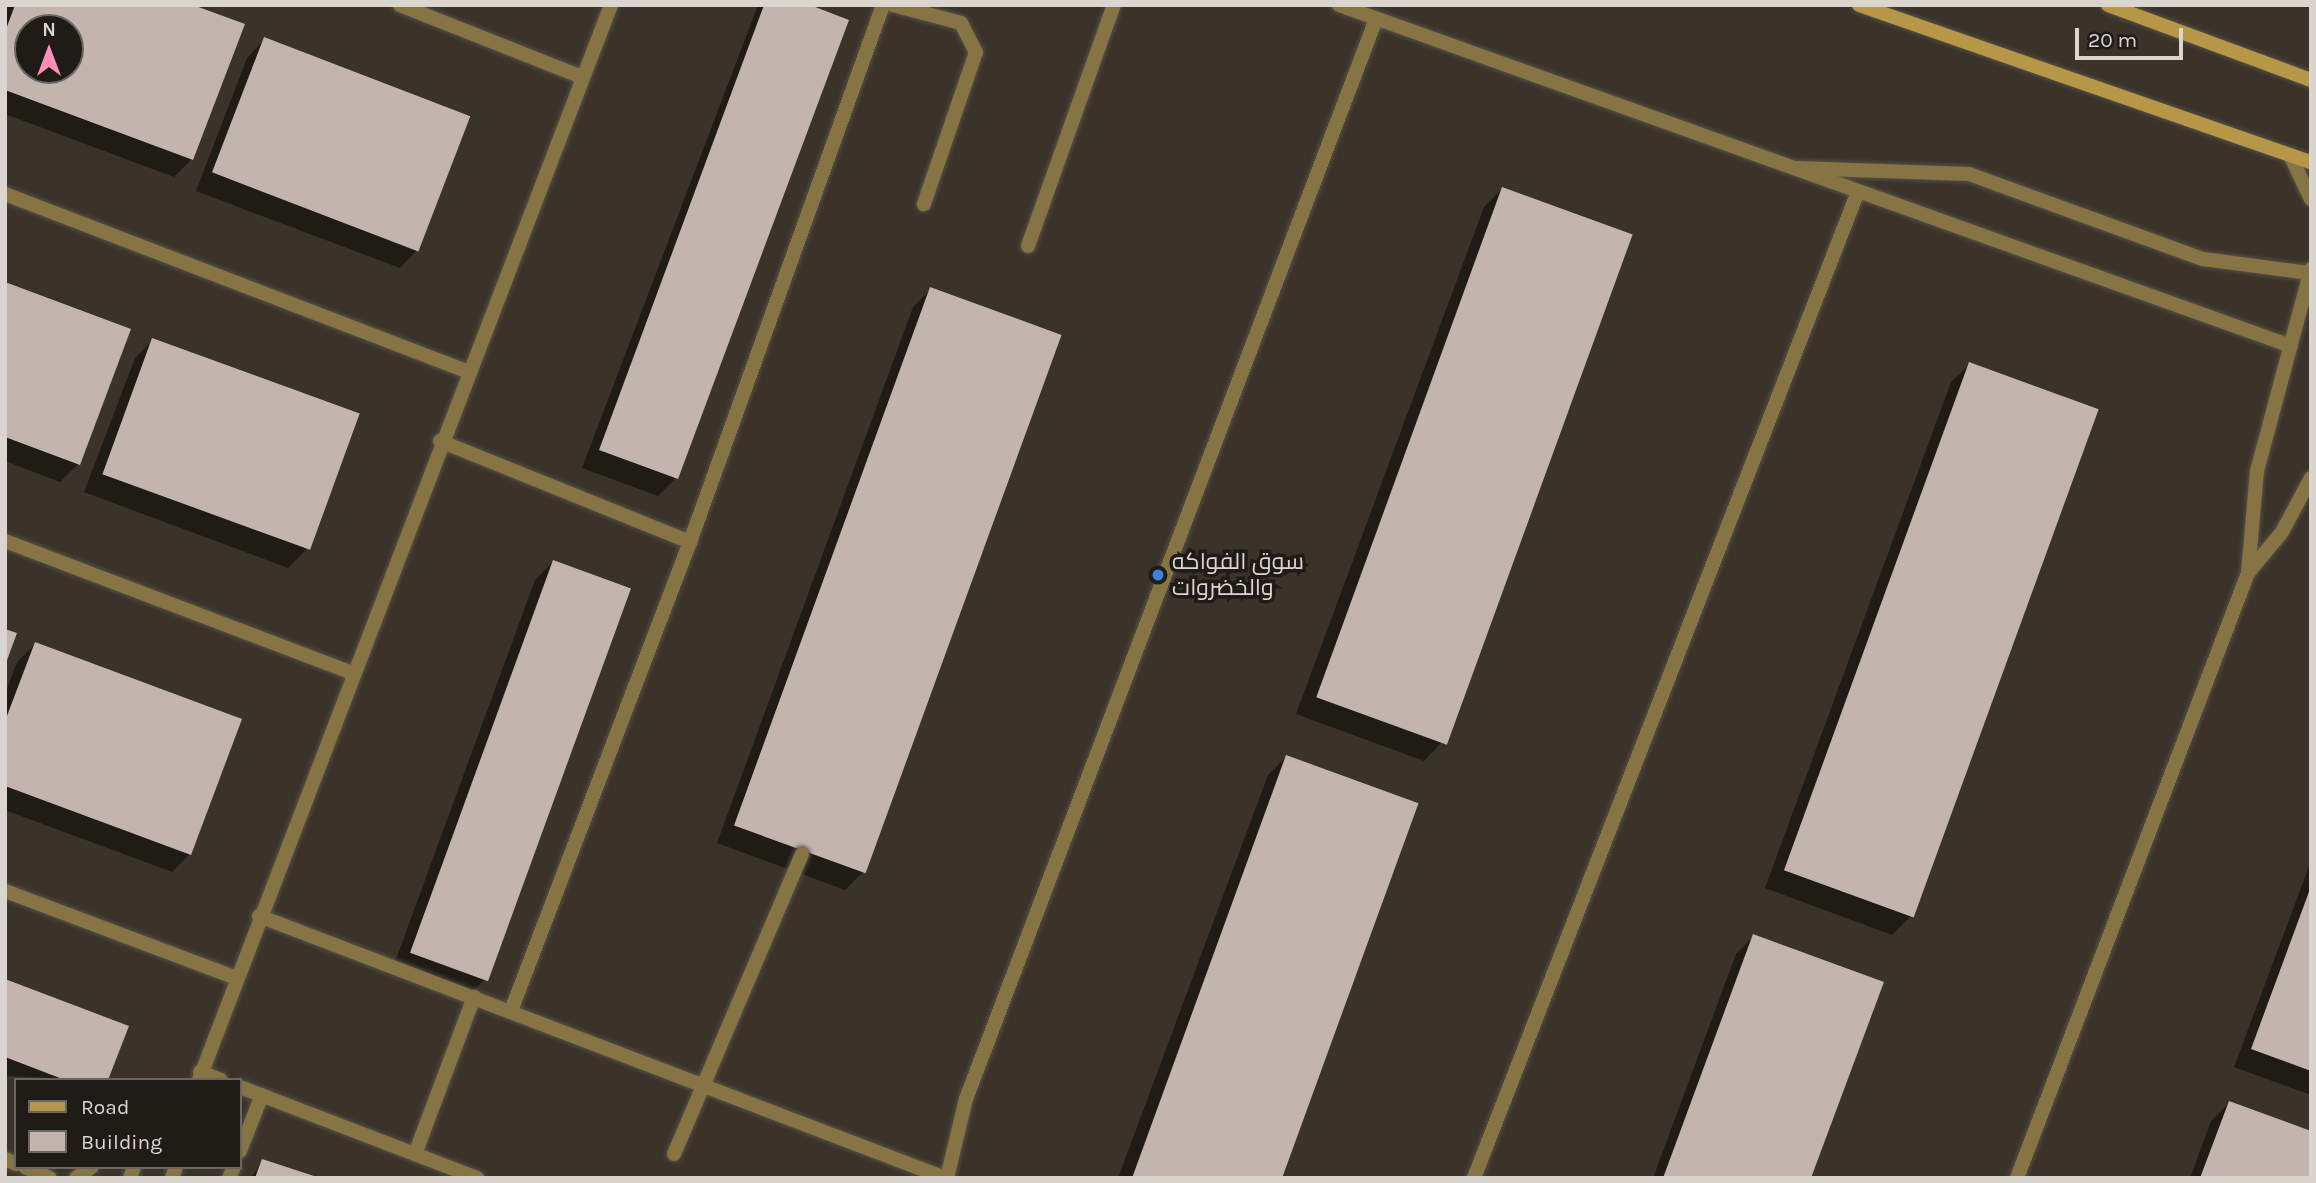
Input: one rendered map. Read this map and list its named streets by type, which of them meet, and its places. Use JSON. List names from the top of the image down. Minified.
{"places":["سوق الفواكه والخضروات"],"legend":["Road","Building"],"scale_bar":"20 m","north":"top"}
